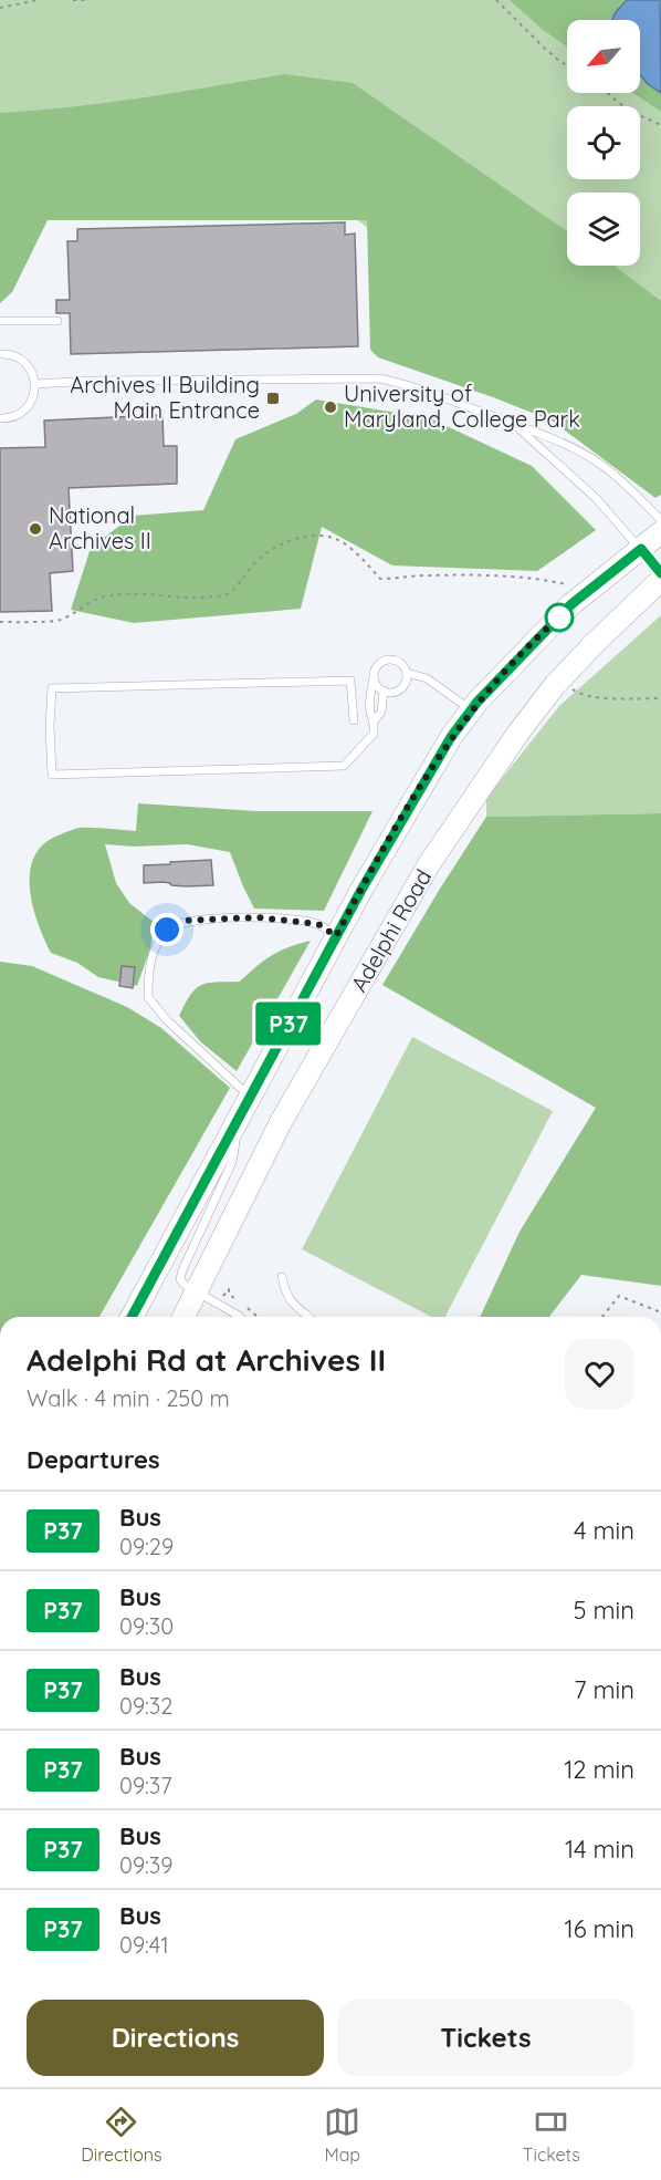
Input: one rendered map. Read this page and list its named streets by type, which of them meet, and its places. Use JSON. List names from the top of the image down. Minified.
{"streets":{"main road":["Adelphi Road"]},"places":{"transit":["Archives II Building Main Entrance"],"other":["University of Maryland, College Park","National Archives II"]},"lines":["bus line P37"],"north":"bottom left","page":{"on_map":"P37","heading":[["Adelphi Rd at Archives II","Walk · 4 min · 250 m"],"Departures"],"list":[{"mark":"P37","name":"Bus","note":"09:29","value":"4 min"},{"mark":"P37","name":"Bus","note":"09:30","value":"5 min"},{"mark":"P37","name":"Bus","note":"09:32","value":"7 min"},{"mark":"P37","name":"Bus","note":"09:37","value":"12 min"},{"mark":"P37","name":"Bus","note":"09:39","value":"14 min"},{"mark":"P37","name":"Bus","note":"09:41","value":"16 min"}],"buttons":["Directions","Tickets"],"tabs":["Directions","Map","Tickets"]}}
